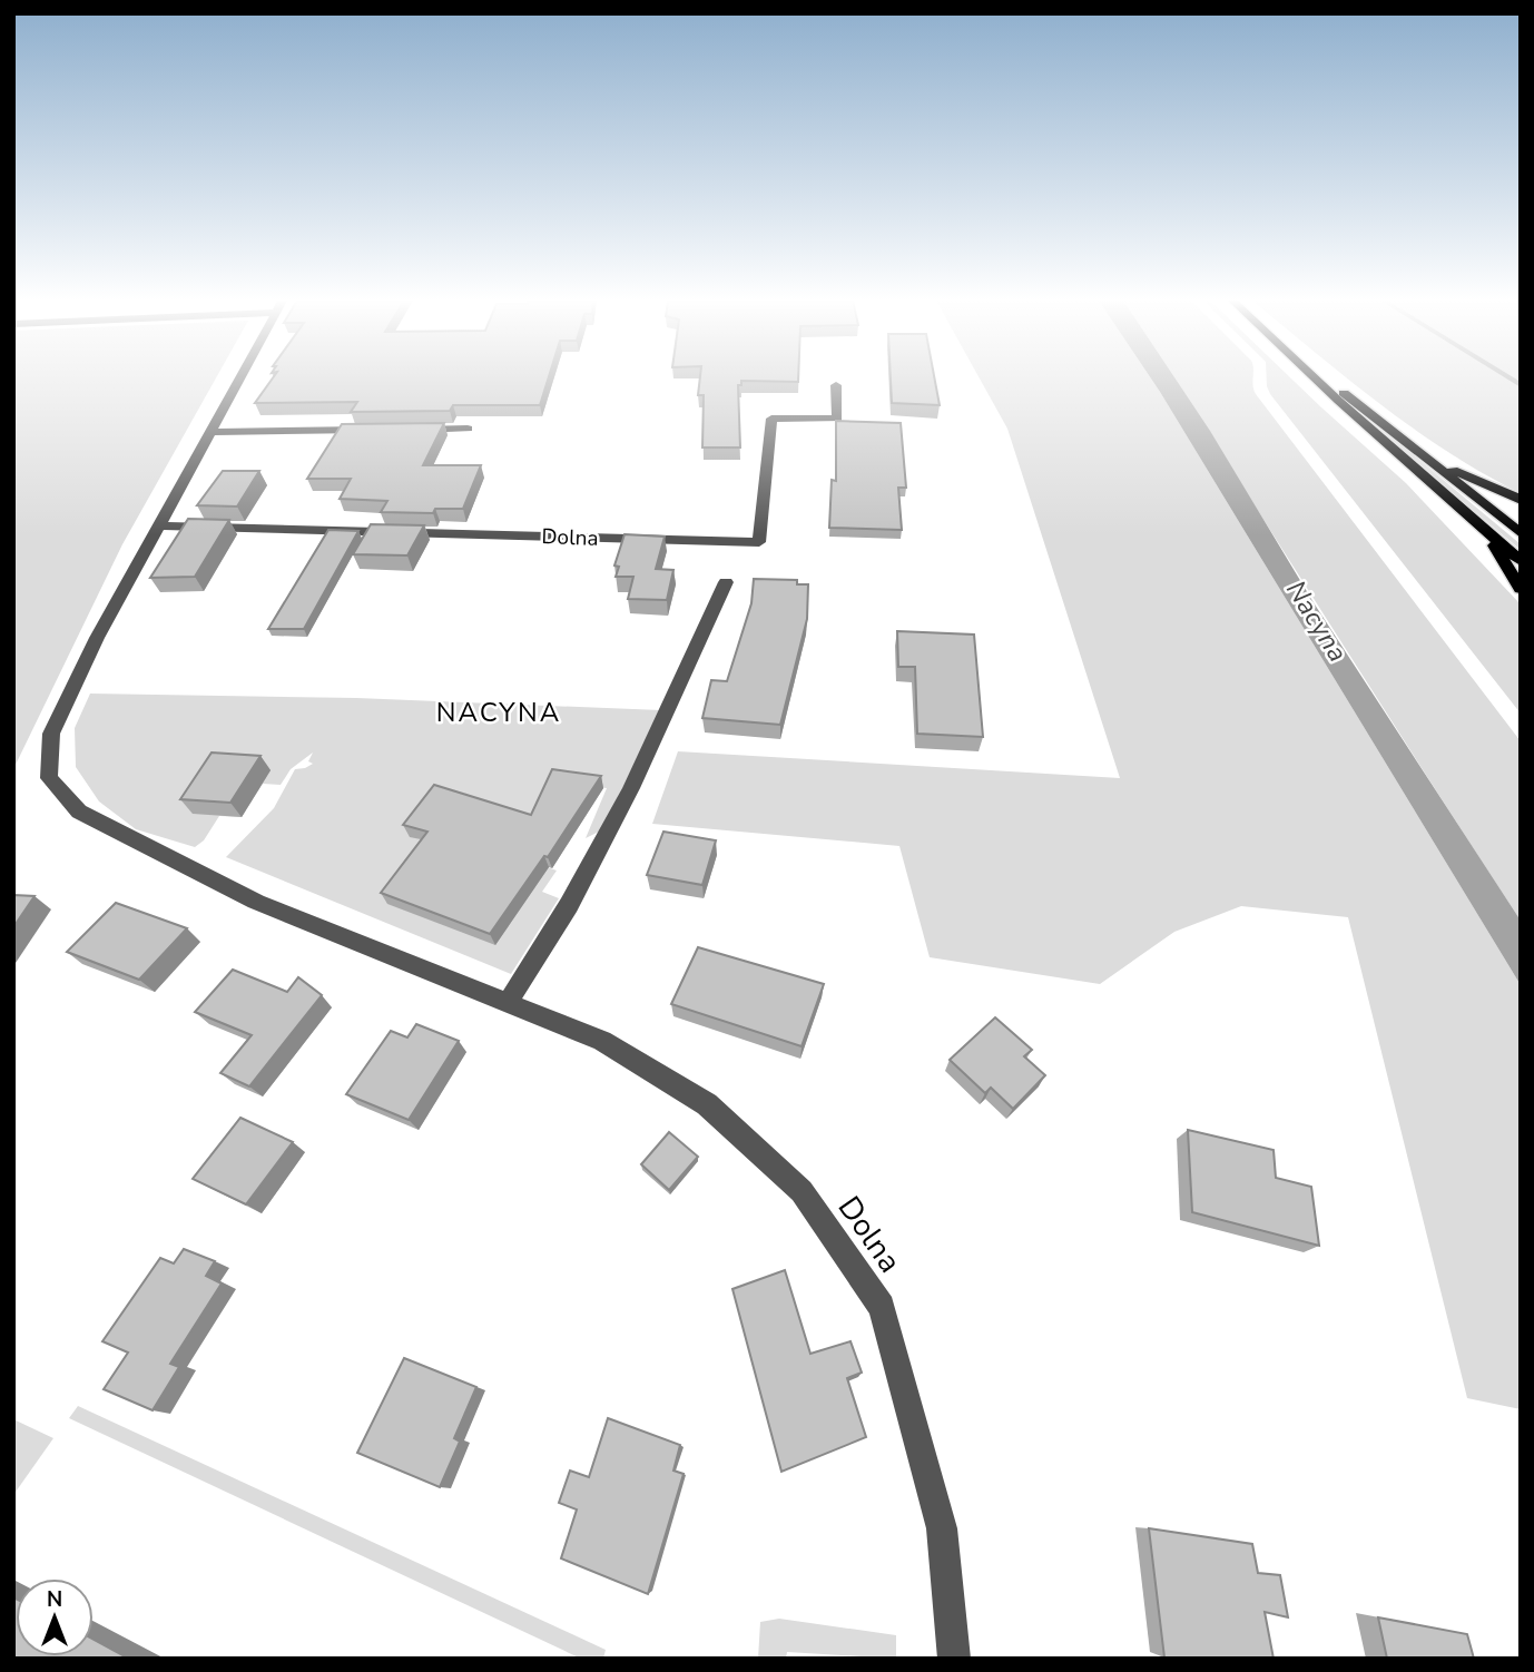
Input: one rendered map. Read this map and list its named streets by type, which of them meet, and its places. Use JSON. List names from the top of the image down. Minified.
{"streets":{"street":["Dolna"]},"districts":["NACYNA"],"water":["Nacyna"],"north":"top"}
